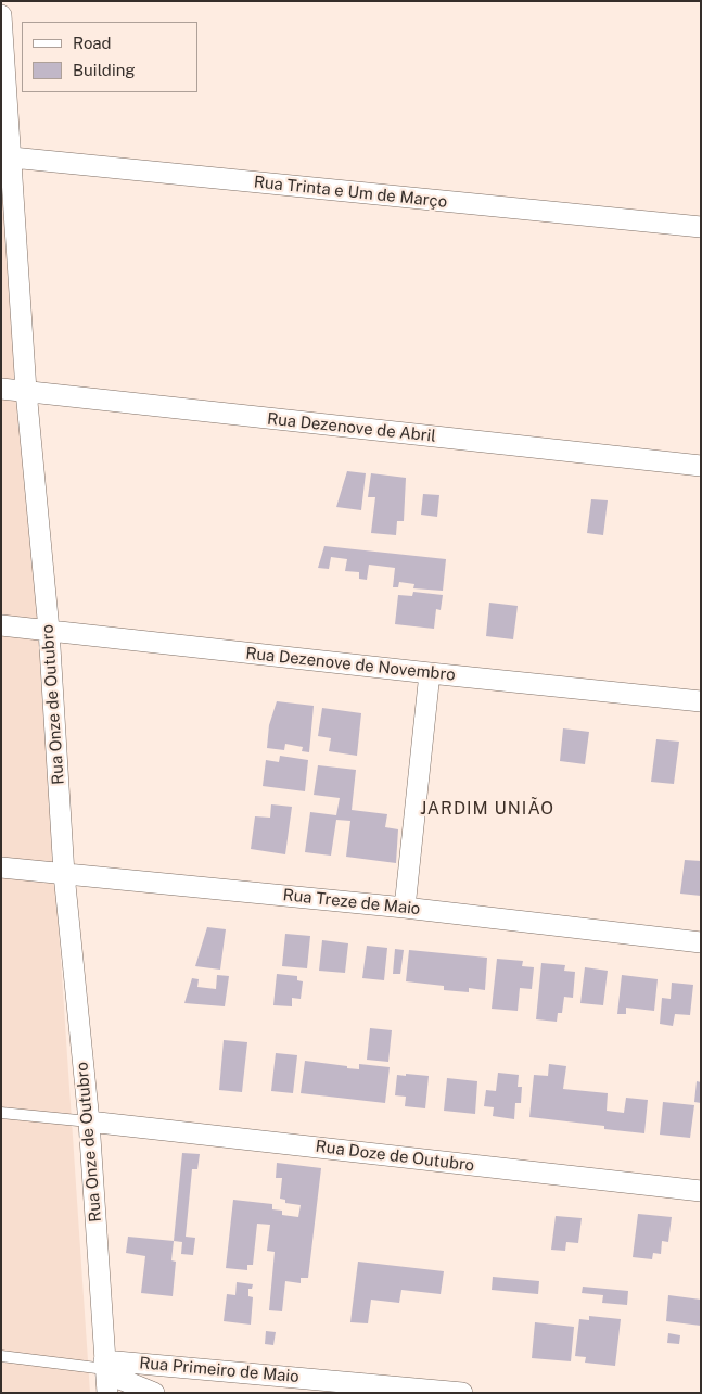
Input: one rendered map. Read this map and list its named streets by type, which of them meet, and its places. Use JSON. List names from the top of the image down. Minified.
{"streets":{"street":["Rua Trinta e Um de Março","Rua Dezenove de Abril","Rua Dezenove de Novembro","Rua Onze de Outubro","Rua Treze de Maio","Rua Doze de Outubro","Rua Primeiro de Maio"]},"crossings":[["Rua Trinta e Um de Março","Rua Onze de Outubro"],["Rua Dezenove de Abril","Rua Onze de Outubro"],["Rua Dezenove de Novembro","Rua Onze de Outubro"],["Rua Onze de Outubro","Rua Treze de Maio"],["Rua Onze de Outubro","Rua Doze de Outubro"],["Rua Onze de Outubro","Rua Primeiro de Maio"]],"districts":["JARDIM UNIÃO"],"legend":["Road","Building"]}
